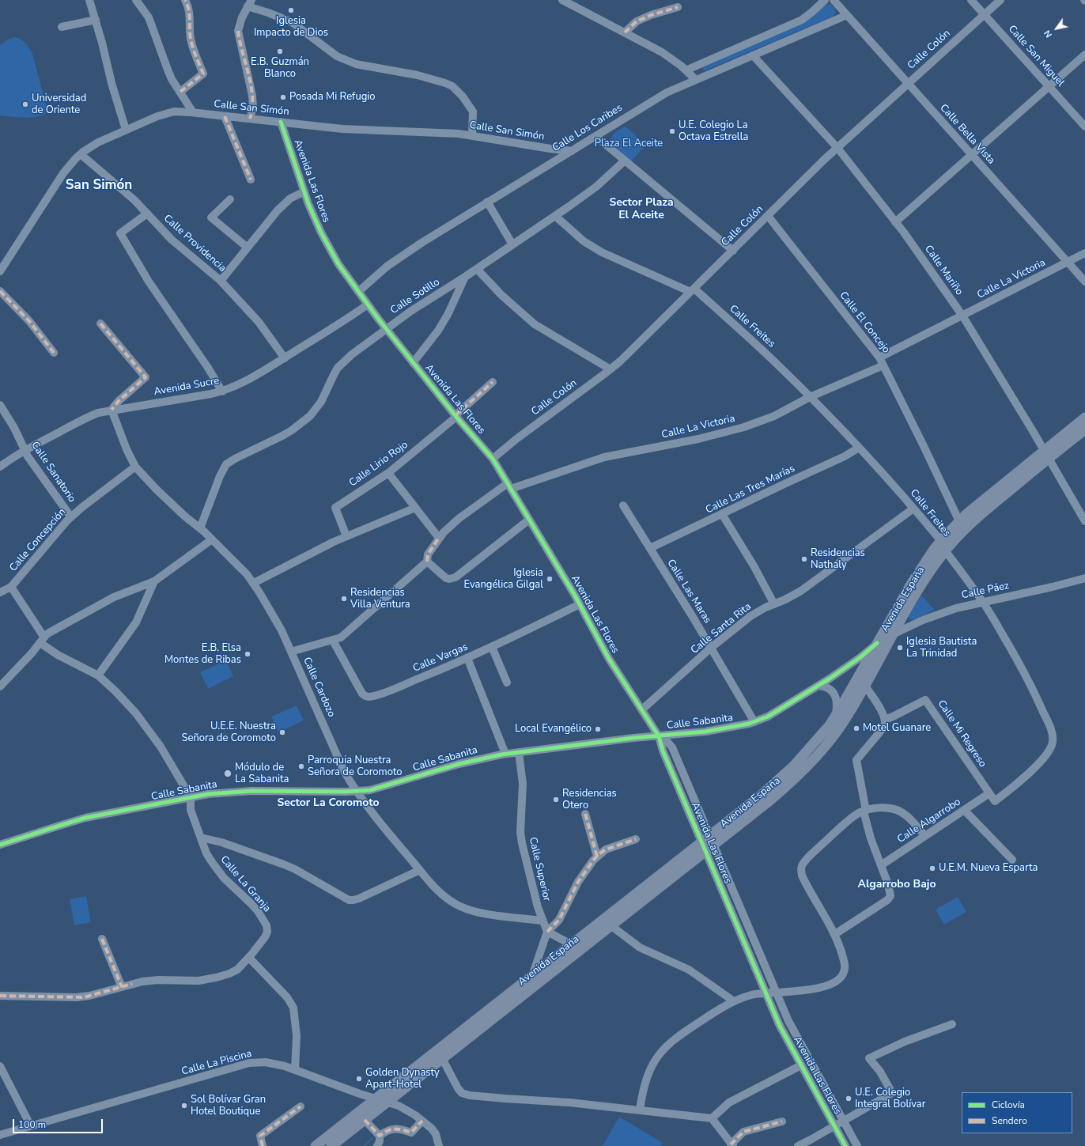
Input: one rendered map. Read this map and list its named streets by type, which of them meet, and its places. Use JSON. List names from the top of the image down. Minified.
{"streets":{"main road":["Avenida España"],"street":["Calle Colón","Calle San Miguel","Calle San Simón","Calle Los Caribes","Calle Bella Vista","Avenida Las Flores","Calle Providencia","Calle Mariño","Calle La Victoria","Calle Sotillo","Calle El Concejo","Calle Freites","Avenida Sucre","Calle Lirio Rojo","Calle Sanatorio","Calle Las Tres Marías","Calle Concepción","Calle Páez","Calle Las Maras","Calle Santa Rita","Calle Vargas","Calle Cardozo","Calle Sabanita","Calle Mi Regreso","Calle Algarrobo","Calle Superior","Calle La Granja","Calle La Piscina"]},"crossings":[["Calle Colón","Calle San Miguel"],["Calle Colón","Calle Bella Vista"],["Calle Colón","Avenida Las Flores"],["Calle Colón","Calle Mariño"],["Calle Colón","Calle El Concejo"],["Calle Colón","Calle Freites"],["Calle San Simón","Calle Los Caribes"],["Calle San Simón","Avenida Las Flores"],["Calle San Simón","Calle Providencia"],["Calle Los Caribes","Calle Bella Vista"],["Calle Los Caribes","Avenida Las Flores"],["Calle Los Caribes","Calle Mariño"],["Calle Bella Vista","Calle La Victoria"],["Avenida Las Flores","Calle La Victoria"],["Avenida Las Flores","Calle Sotillo"],["Avenida Las Flores","Avenida Sucre"],["Avenida Las Flores","Calle Lirio Rojo"],["Avenida Las Flores","Avenida España"],["Avenida Las Flores","Calle Santa Rita"],["Avenida Las Flores","Calle Vargas"],["Avenida Las Flores","Calle Sabanita"],["Calle Providencia","Avenida Sucre"],["Calle Mariño","Calle La Victoria"],["Calle Mariño","Avenida España"],["Calle La Victoria","Calle El Concejo"],["Calle La Victoria","Calle Freites"],["Calle Sotillo","Calle Freites"],["Calle Sotillo","Calle Cardozo"],["Calle El Concejo","Avenida España"],["Calle Freites","Calle Las Tres Marías"],["Calle Freites","Calle Páez"],["Calle Freites","Avenida España"],["Calle Freites","Calle Santa Rita"],["Calle Freites","Calle Mi Regreso"],["Avenida Sucre","Calle Sanatorio"],["Avenida Sucre","Calle Cardozo"],["Calle Sanatorio","Calle Concepción"],["Calle Las Tres Marías","Calle Las Maras"],["Calle Concepción","Calle Cardozo"],["Calle Páez","Avenida España"],["Calle Las Maras","Calle Santa Rita"],["Calle Las Maras","Calle Sabanita"],["Avenida España","Calle Sabanita"],["Avenida España","Calle La Piscina"],["Calle Cardozo","Calle Sabanita"],["Calle Cardozo","Calle Superior"],["Calle Sabanita","Calle Superior"],["Calle Sabanita","Calle La Granja"],["Calle Mi Regreso","Calle Algarrobo"]],"districts":["San Simón","Sector Plaza El Aceite","Sector La Coromoto","Algarrobo Bajo"],"parks":["Plaza El Aceite"],"places":["Iglesia Impacto de Dios","E.B. Guzmán Blanco","Posada Mi Refugio","Universidad de Oriente","U.E. Colegio La Octava Estrella","Residencias Nathaly","Iglesia Evangélica Gilgal","Residencias Villa Ventura","Iglesia Bautista La Trinidad","E.B. Elsa Montes de Ribas","Motel Guanare","Local Evangélico","U.E.E. Nuestra Señora de Coromoto","Parroquia Nuestra Señora de Coromoto","Módulo de La Sabanita","Residencias Otero","U.E.M. Nueva Esparta","Golden Dynasty Apart-Hotel","U.E. Colegio Integral Bolívar","Sol Bolívar Gran Hotel Boutique"],"legend":["Ciclovía","Sendero"],"scale_bar":"100 m","north":"bottom left"}
